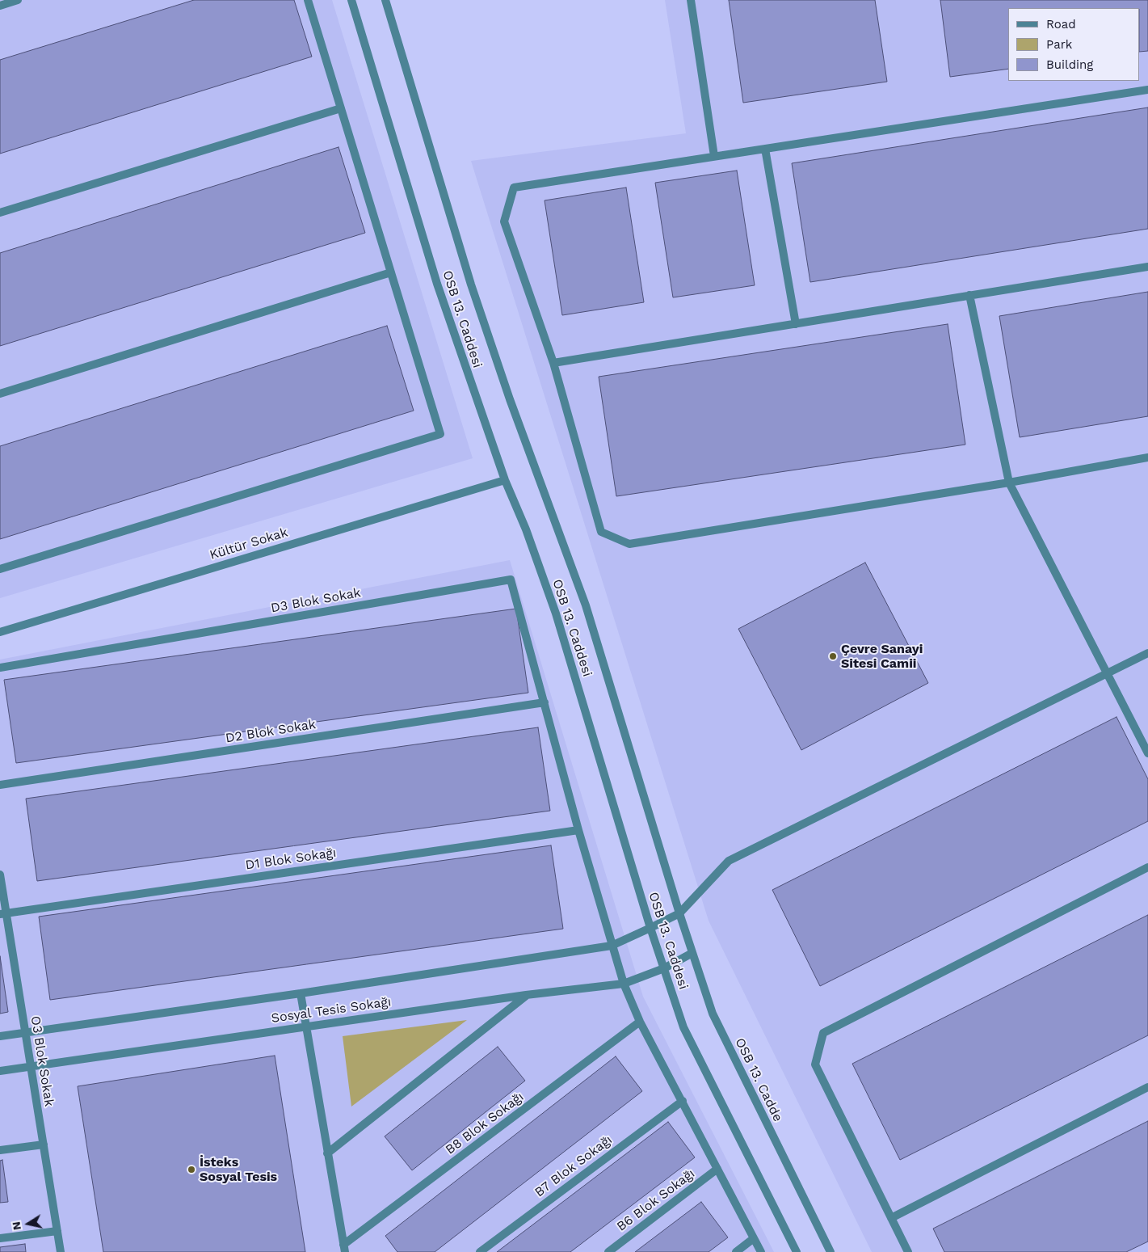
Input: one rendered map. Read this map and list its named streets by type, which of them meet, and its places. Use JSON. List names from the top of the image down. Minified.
{"streets":{"street":["OSB 13. Caddesi","Kültür Sokak","D3 Blok Sokak","D2 Blok Sokak","D1 Blok Sokağı","Sosyal Tesis Sokağı","O3 Blok Sokak","OSB 13. Cadde","B8 Blok Sokağı","B7 Blok Sokağı","B6 Blok Sokağı"]},"crossings":[["OSB 13. Caddesi","Kültür Sokak"],["OSB 13. Caddesi","Sosyal Tesis Sokağı"],["OSB 13. Caddesi","OSB 13. Cadde"],["D3 Blok Sokak","D2 Blok Sokak"],["D1 Blok Sokağı","O3 Blok Sokak"],["Sosyal Tesis Sokağı","O3 Blok Sokak"],["Sosyal Tesis Sokağı","OSB 13. Cadde"]],"places":["Çevre Sanayi Sitesi Camii","İsteks Sosyal Tesis"],"legend":["Road","Park","Building"],"north":"left"}
